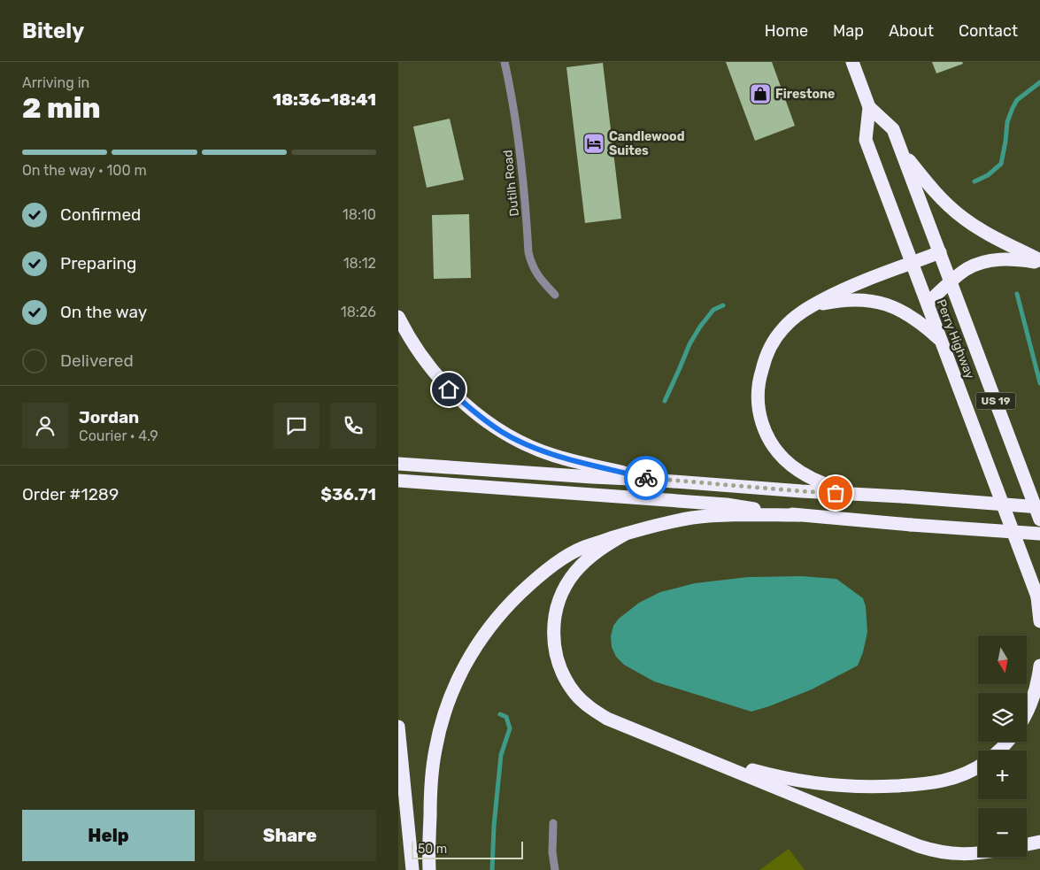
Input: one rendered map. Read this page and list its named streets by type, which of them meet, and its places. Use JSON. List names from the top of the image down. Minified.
{"streets":{"highway":["Perry Highway","US 19"],"street":["Dutilh Road"]},"places":{"shop":["Firestone"],"hotel":["Candlewood Suites"]},"scale_bar":"50 m","north":"bottom","page":{"header":"Bitely","nav":["Home","Map","About","Contact"],"heading":["2 min","Arriving in","18:36–18:41"],"panel":["Jordan","Courier · 4.9","Order #1289","$36.71"],"bar":"On the way · 100 m","list":[["Confirmed","18:10"],["Preparing","18:12"],["On the way","18:26"],"Delivered"],"map_buttons":["+","−"],"buttons":["Help","Share"],"scale":"50 m"}}
